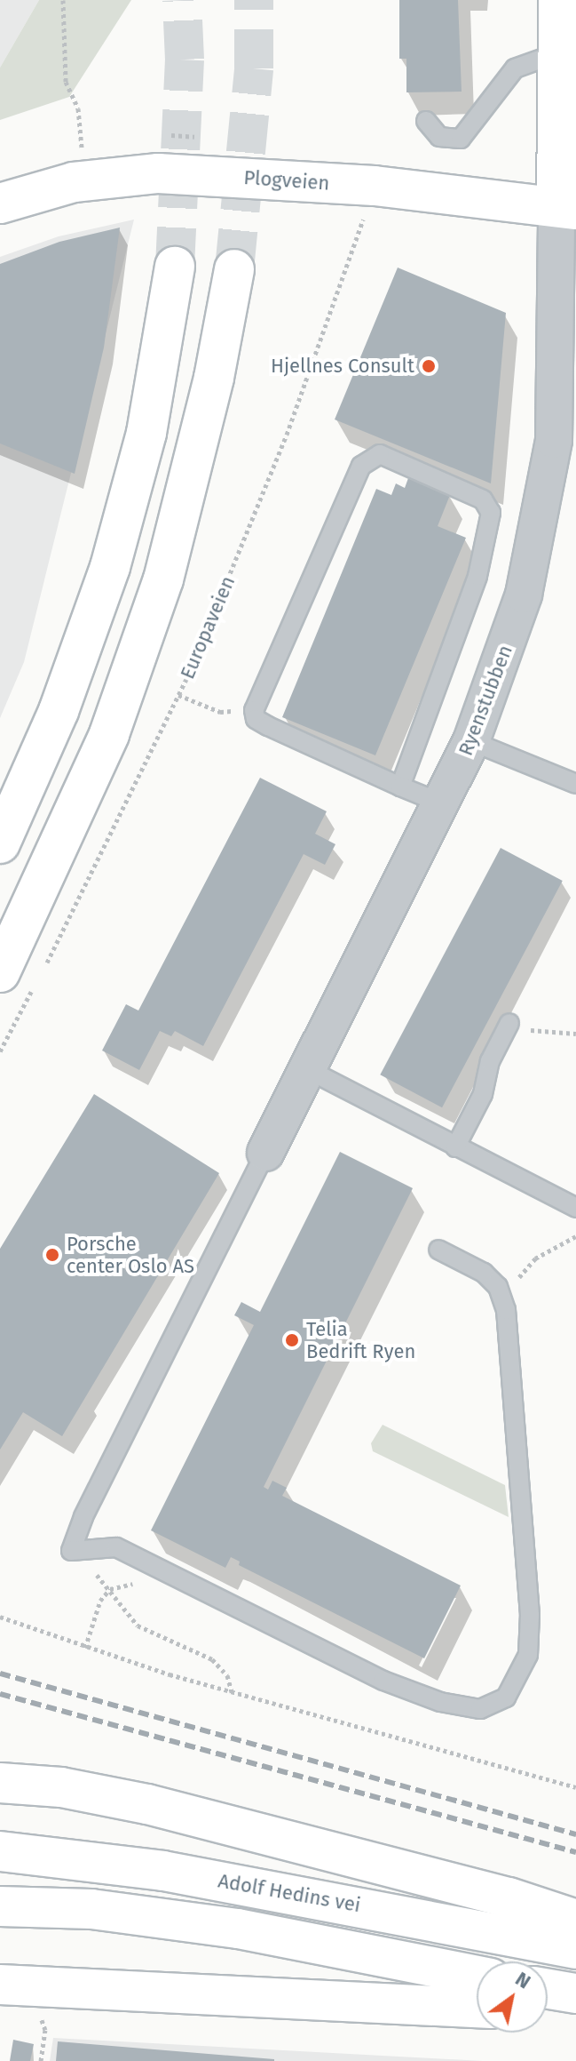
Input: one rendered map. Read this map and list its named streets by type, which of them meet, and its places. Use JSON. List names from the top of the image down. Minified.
{"streets":{"main road":["Plogveien","Adolf Hedins vei"],"street":["Ryenstubben"],"path":["Europaveien"]},"crossings":[["Plogveien","Europaveien"],["Plogveien","Ryenstubben"]],"places":["Hjellnes Consult","Porsche center Oslo AS","Telia Bedrift Ryen"],"north":"top right"}
